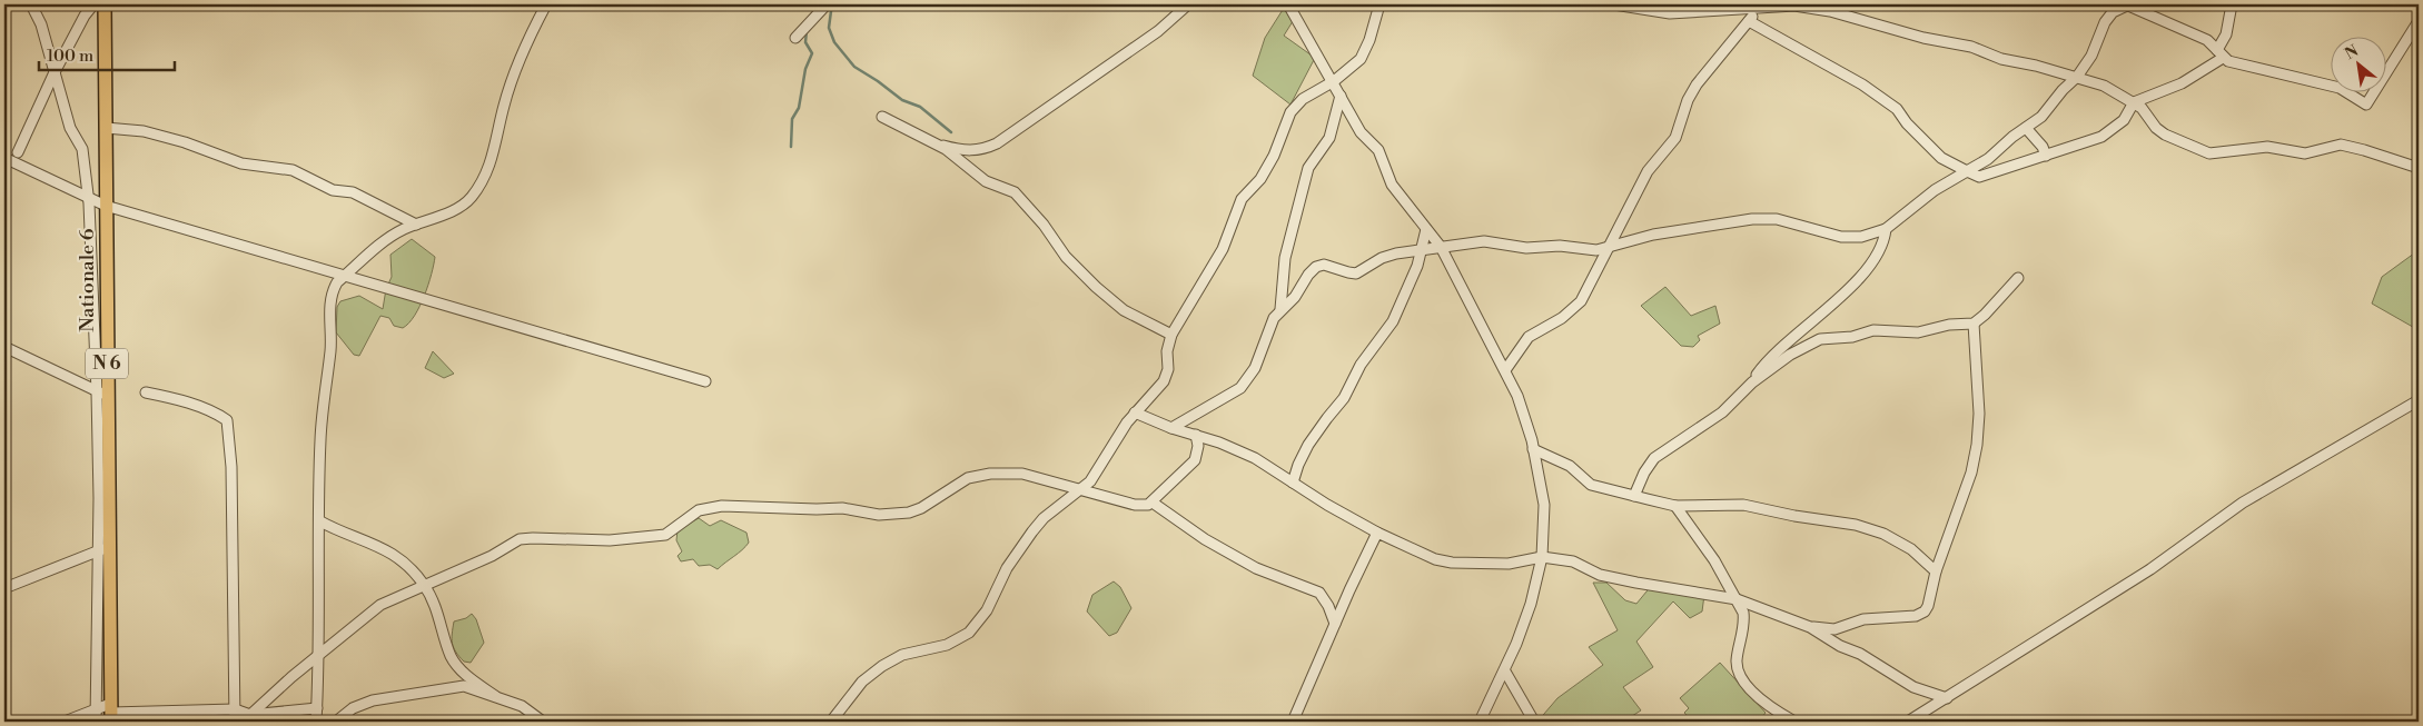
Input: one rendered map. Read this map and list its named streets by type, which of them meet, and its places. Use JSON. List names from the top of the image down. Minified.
{"streets":{"main road":["Nationale 6","N 6"]},"scale_bar":"100 m","north":"top left"}
